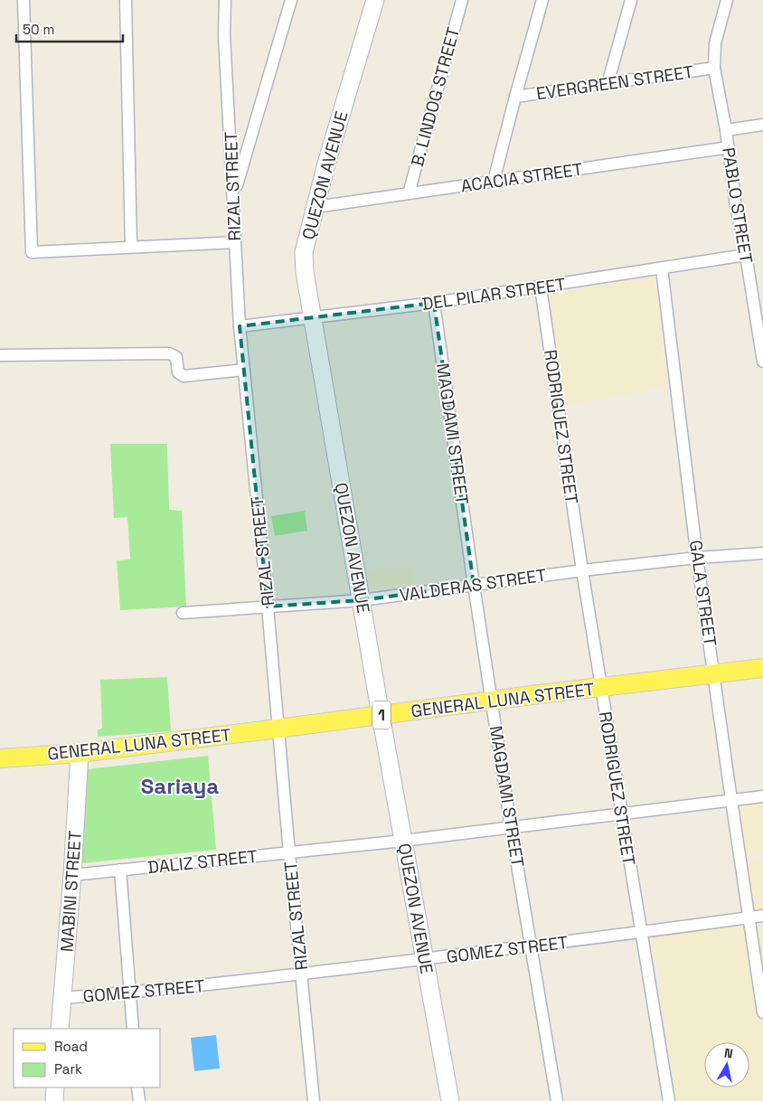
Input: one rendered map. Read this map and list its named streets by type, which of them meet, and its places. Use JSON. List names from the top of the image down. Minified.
{"streets":{"main road":["GENERAL LUNA STREET","1"],"street":["EVERGREEN STREET","B. LINDOG STREET","QUEZON AVENUE","ACACIA STREET","RIZAL STREET","PABLO STREET","DEL PILAR STREET","RODRIGUEZ STREET","MAGDAMI STREET","VALDERAS STREET","GALA STREET","DALIZ STREET","MABINI STREET","GOMEZ STREET"]},"crossings":[["EVERGREEN STREET","PABLO STREET"],["B. LINDOG STREET","ACACIA STREET"],["QUEZON AVENUE","ACACIA STREET"],["QUEZON AVENUE","DEL PILAR STREET"],["QUEZON AVENUE","VALDERAS STREET"],["QUEZON AVENUE","GENERAL LUNA STREET"],["QUEZON AVENUE","DALIZ STREET"],["QUEZON AVENUE","GOMEZ STREET"],["ACACIA STREET","PABLO STREET"],["RIZAL STREET","DEL PILAR STREET"],["RIZAL STREET","VALDERAS STREET"],["RIZAL STREET","GENERAL LUNA STREET"],["RIZAL STREET","DALIZ STREET"],["RIZAL STREET","GOMEZ STREET"],["PABLO STREET","DEL PILAR STREET"],["DEL PILAR STREET","RODRIGUEZ STREET"],["DEL PILAR STREET","MAGDAMI STREET"],["DEL PILAR STREET","GALA STREET"],["RODRIGUEZ STREET","VALDERAS STREET"],["RODRIGUEZ STREET","GENERAL LUNA STREET"],["RODRIGUEZ STREET","DALIZ STREET"],["RODRIGUEZ STREET","GOMEZ STREET"],["MAGDAMI STREET","VALDERAS STREET"],["MAGDAMI STREET","GENERAL LUNA STREET"],["MAGDAMI STREET","DALIZ STREET"],["MAGDAMI STREET","GOMEZ STREET"],["VALDERAS STREET","GALA STREET"],["GALA STREET","GENERAL LUNA STREET"],["GALA STREET","DALIZ STREET"],["GALA STREET","GOMEZ STREET"],["GENERAL LUNA STREET","MABINI STREET"],["DALIZ STREET","MABINI STREET"],["MABINI STREET","GOMEZ STREET"]],"districts":["Sariaya"],"legend":["Road","Park"],"scale_bar":"50 m","north":"top"}
